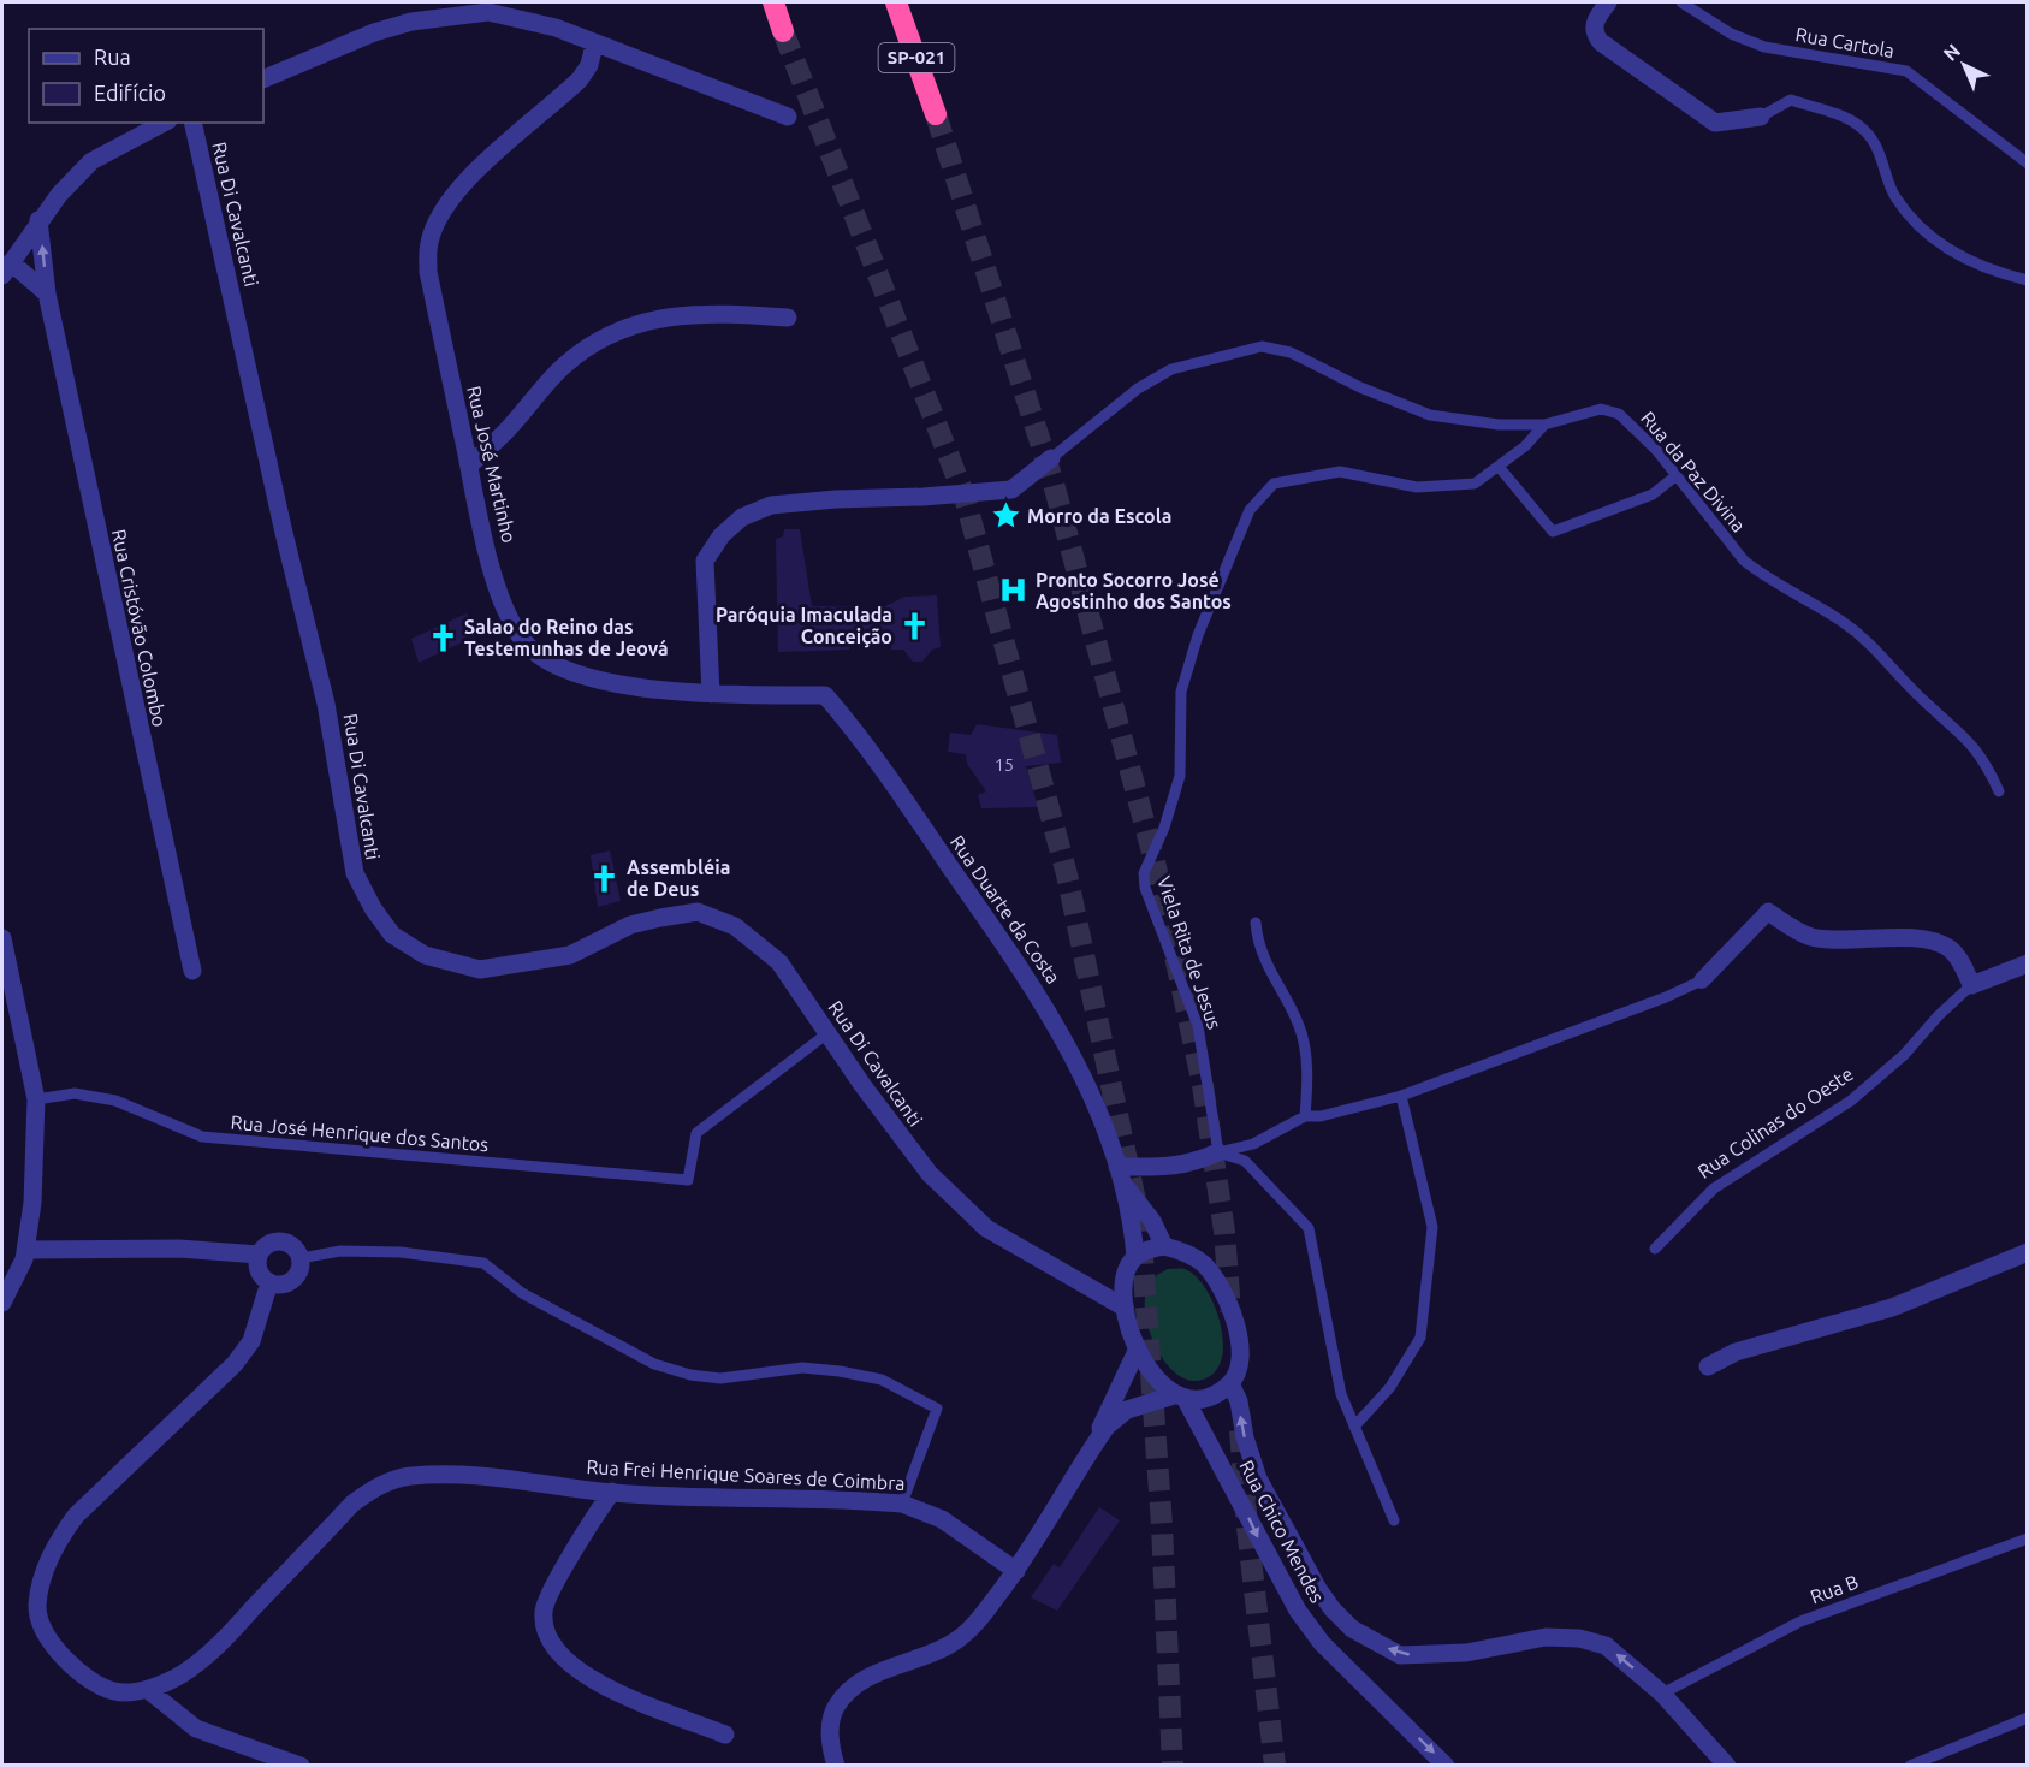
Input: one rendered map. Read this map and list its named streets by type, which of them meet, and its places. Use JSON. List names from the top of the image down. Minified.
{"streets":{"highway":["SP-021"],"street":["Rua Di Cavalcanti","Rua José Martinho","Rua Cristóvão Colombo","Rua Duarte da Costa","Rua Colinas do Oeste","Rua Frei Henrique Soares de Coimbra","Rua Chico Mendes"],"lane":["Rua Cartola","Rua da Paz Divina","Viela Rita de Jesus","Rua José Henrique dos Santos","Rua B"]},"crossings":[["Rua Di Cavalcanti","Rua Duarte da Costa"],["Rua Di Cavalcanti","Rua José Henrique dos Santos"],["Rua Di Cavalcanti","Rua Chico Mendes"],["Rua José Martinho","Rua Duarte da Costa"],["Rua da Paz Divina","Viela Rita de Jesus"],["Rua Duarte da Costa","Rua Chico Mendes"],["Rua Chico Mendes","Rua B"]],"places":{"place":["Morro da Escola"],"hospital":["Pronto Socorro José Agostinho dos Santos"],"church":["Paróquia Imaculada Conceição","Salao do Reino das Testemunhas de Jeová","Assembléia de Deus"]},"house_numbers":["15"],"legend":["Rua","Edifício"],"north":"top left"}
